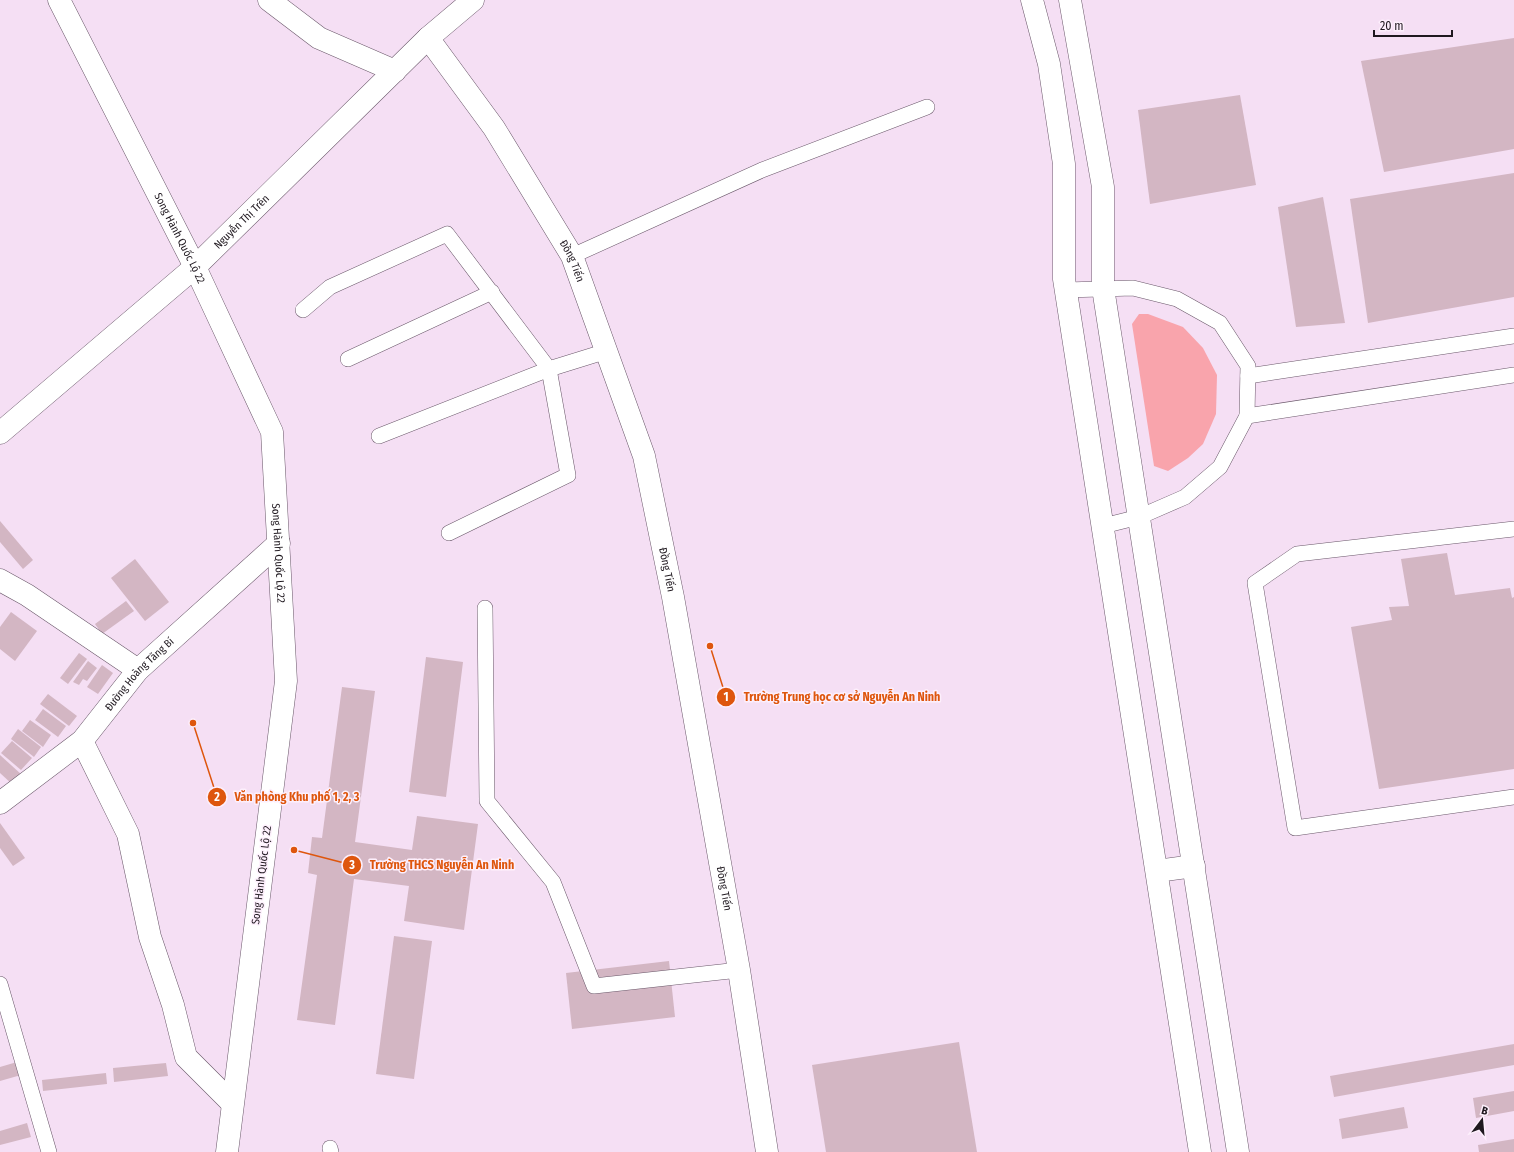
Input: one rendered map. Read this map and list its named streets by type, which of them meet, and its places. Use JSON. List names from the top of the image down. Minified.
{"streets":{"street":["Nguyễn Thị Trên","Song Hành Quốc Lộ 22","Đồng Tiến","Đường Hoàng Tăng Bí"]},"crossings":[["Nguyễn Thị Trên","Song Hành Quốc Lộ 22"],["Nguyễn Thị Trên","Đồng Tiến"],["Song Hành Quốc Lộ 22","Đường Hoàng Tăng Bí"]],"places":["Trường Trung học cơ sở Nguyễn An Ninh","Văn phòng Khu phố 1, 2, 3","Trường THCS Nguyễn An Ninh"],"scale_bar":"20 m","north":"top"}
